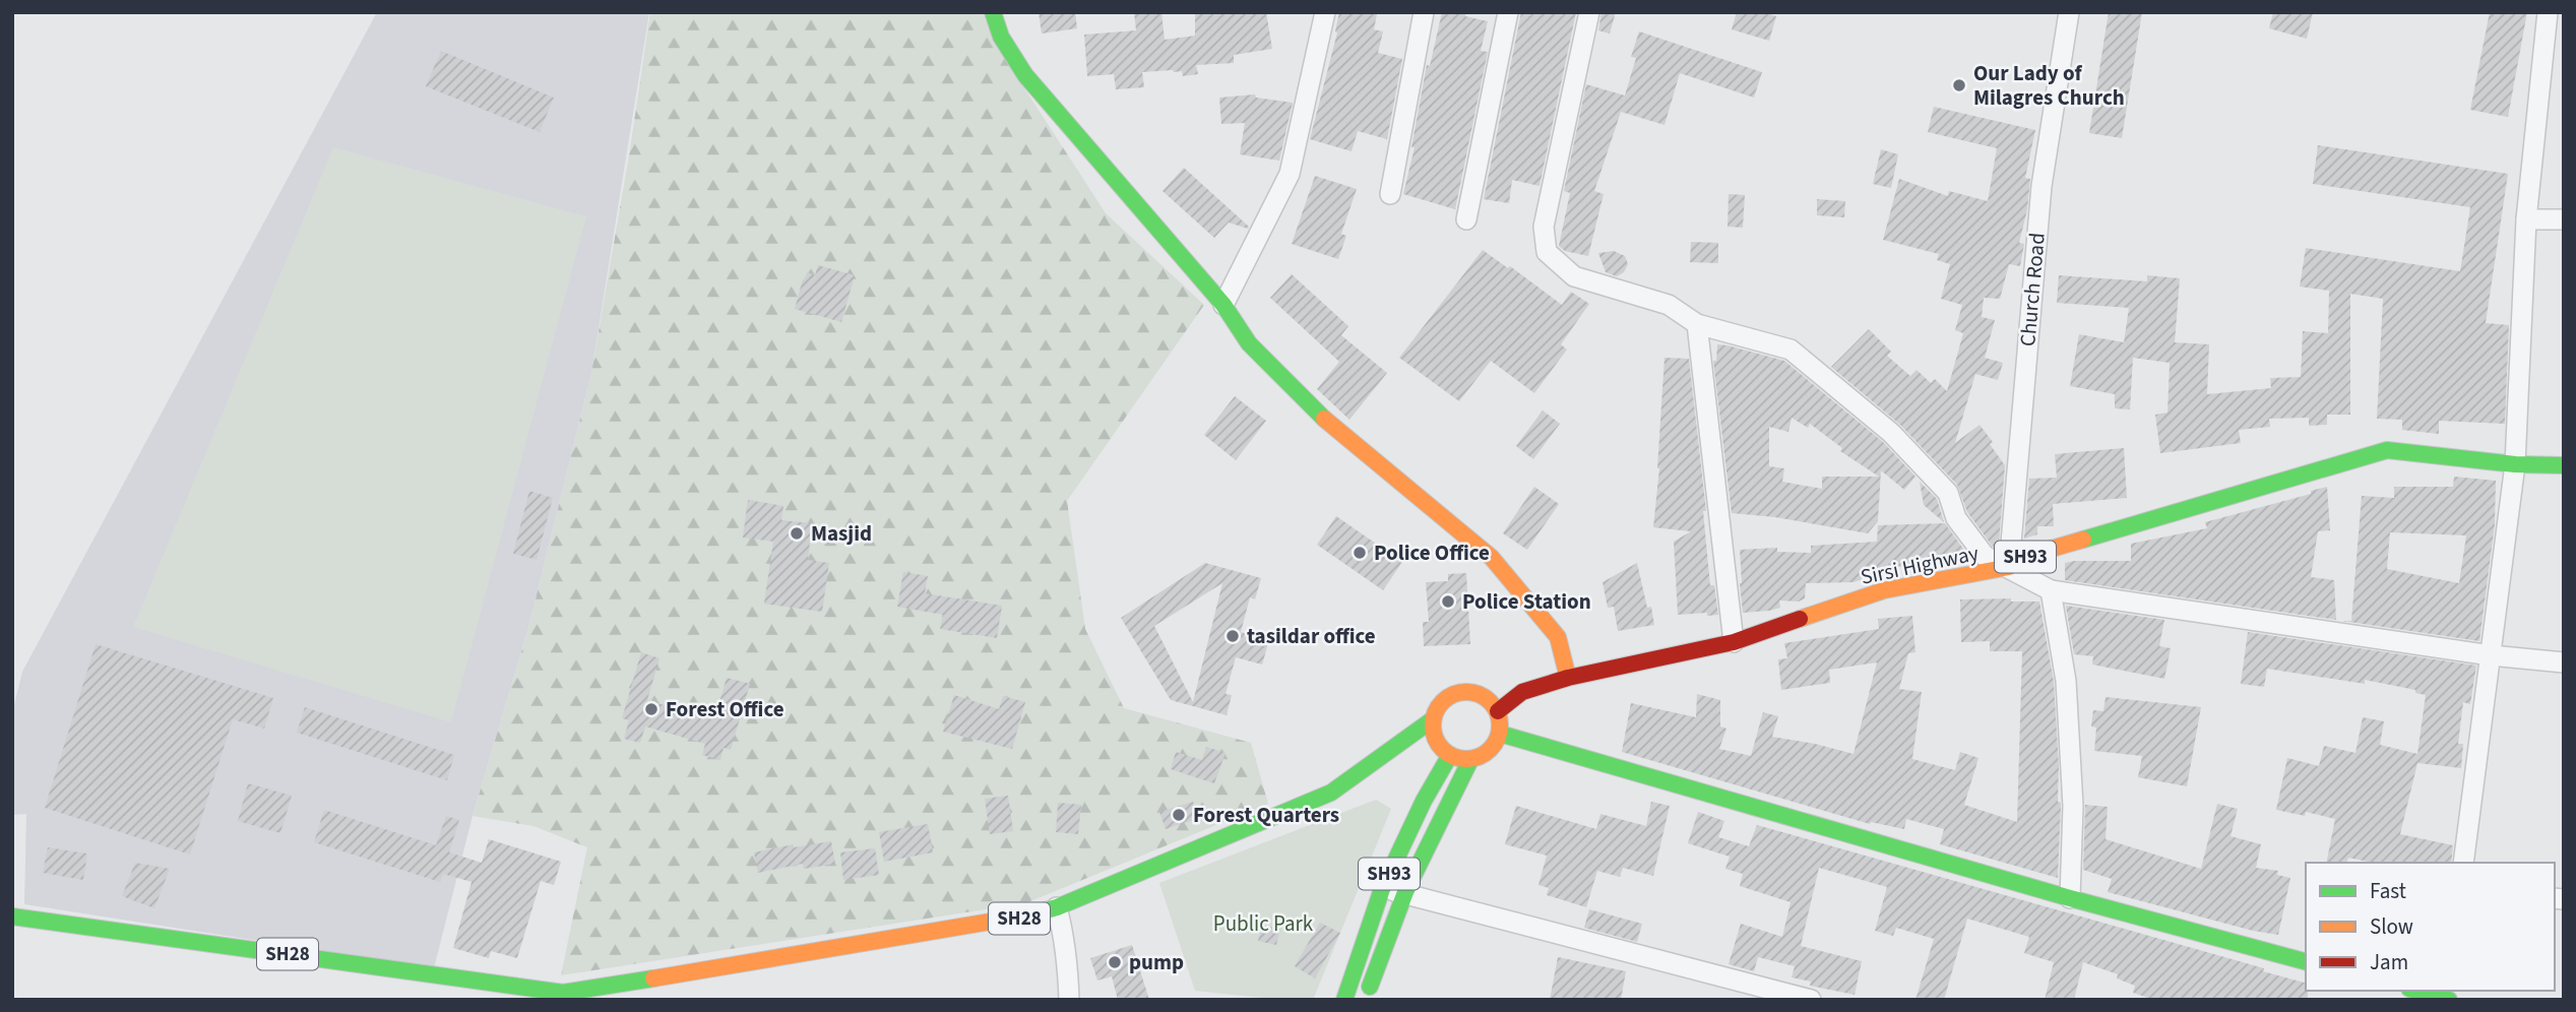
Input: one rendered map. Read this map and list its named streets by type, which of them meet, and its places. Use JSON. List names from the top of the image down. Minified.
{"streets":{"main road":["SH93","Sirsi Highway","SH28"],"street":["Church Road"]},"crossings":[["Church Road","Sirsi Highway"],["SH93","Sirsi Highway"],["SH93","SH28"],["Sirsi Highway","SH28"]],"parks":["Public Park"],"places":["Our Lady of Milagres Church","Masjid","Police Office","Police Station","tasildar office","Forest Office","Forest Quarters","pump"],"legend":["Fast","Slow","Jam"]}
